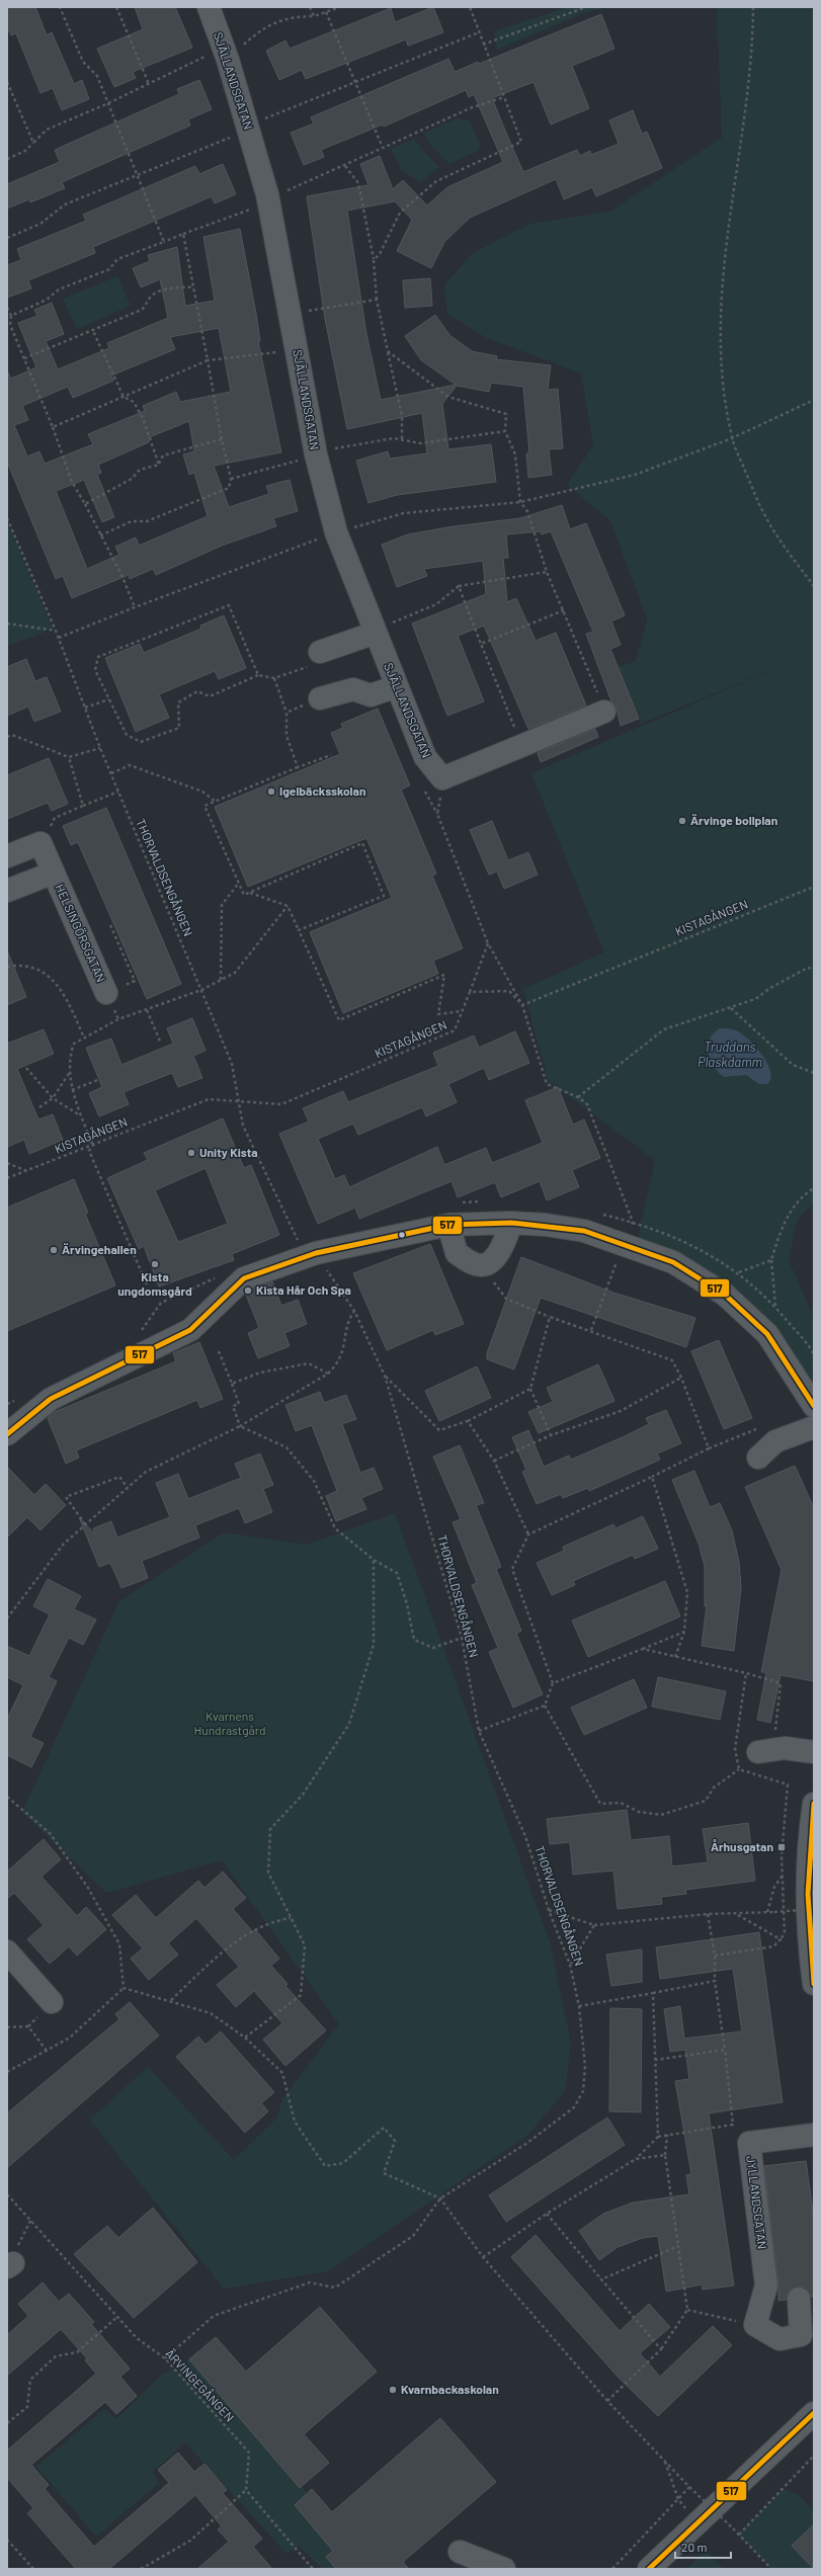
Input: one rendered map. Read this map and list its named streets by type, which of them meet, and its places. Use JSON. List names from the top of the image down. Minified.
{"streets":{"street":["SJÄLLANDSGATAN","HELSINGÖRSGATAN","JYLLANDSGATAN"],"path":["THORVALDSENGÅNGEN","KISTAGÅNGEN","ÄRVINGEGÅNGEN"]},"crossings":[["THORVALDSENGÅNGEN","KISTAGÅNGEN"],["THORVALDSENGÅNGEN","ÄRVINGEGÅNGEN"]],"water":["Truddans Plaskdamm"],"parks":["Kvarnens Hundrastgård"],"places":{"other":["Igelbäcksskolan","Ärvinge bollplan","Unity Kista","Ärvingehallen","Kista ungdomsgård","Kista Hår Och Spa","Kvarnbackaskolan"],"transit":["Århusgatan"]},"lines":["transit line 517"],"scale_bar":"20 m"}
